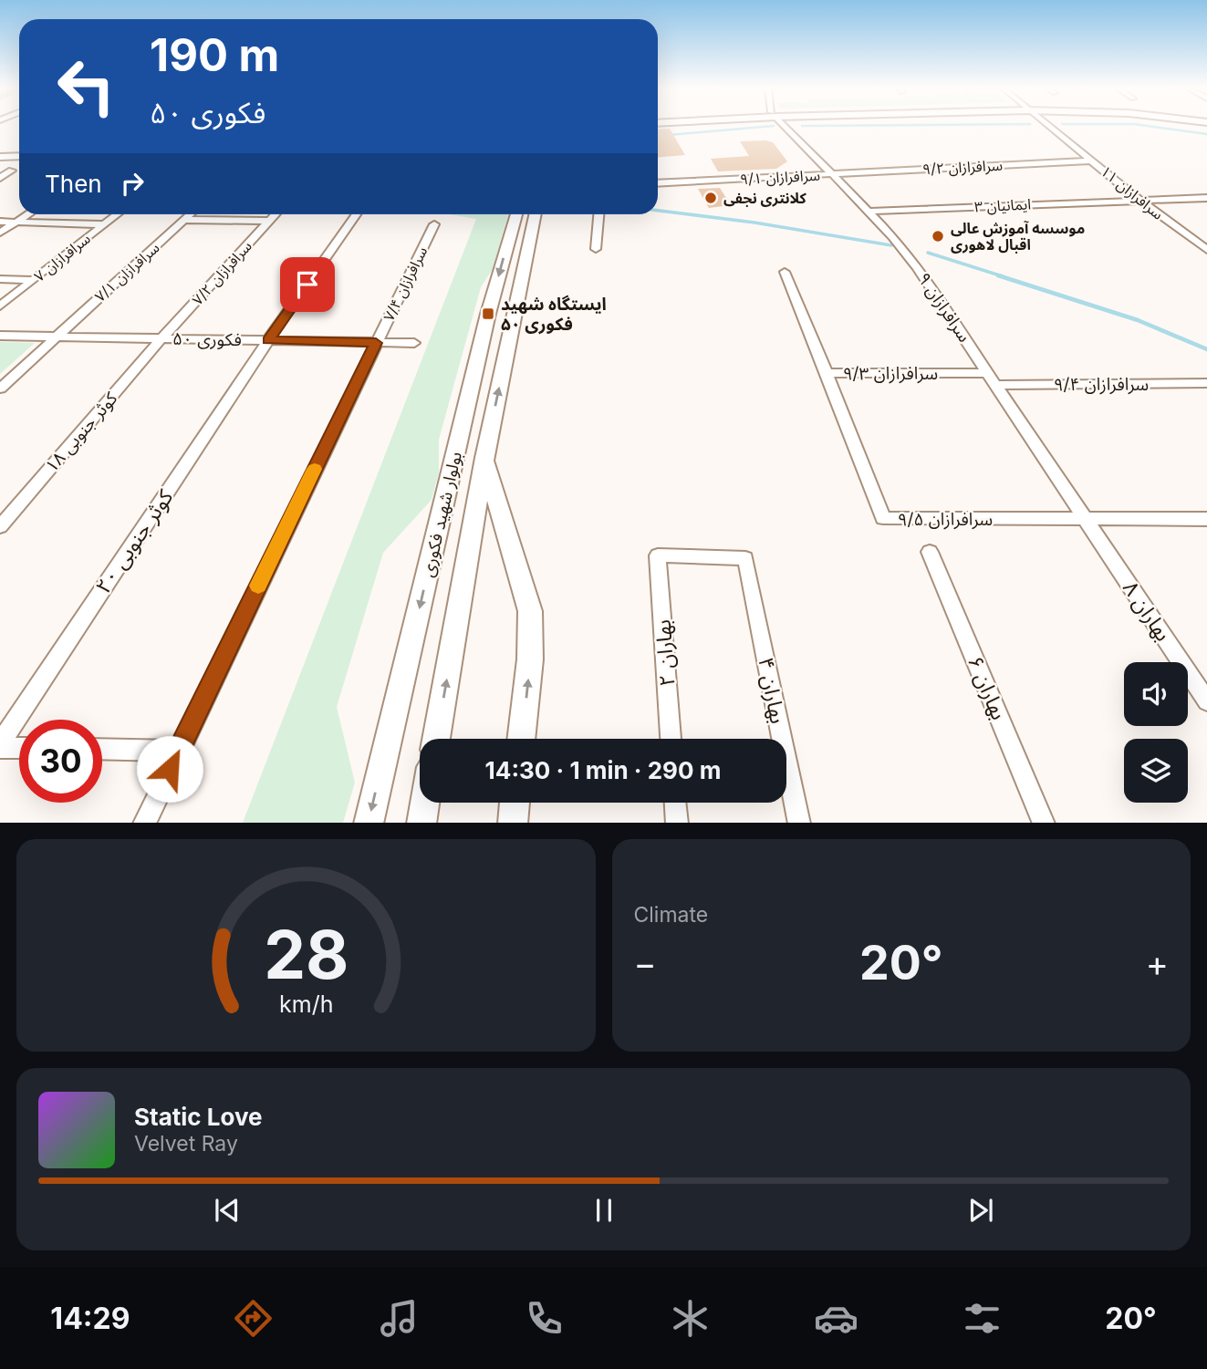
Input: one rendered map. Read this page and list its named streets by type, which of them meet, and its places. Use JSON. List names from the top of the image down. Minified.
{"streets":{"main road":["بولوار شهید فکوری"],"street":["سرافرازان ۹/۲","سرافرازان ۹/۱","سرافرازان ۱۱","ایمانیان ۳","سرافرازان ۷","سرافرازان ۷/۱","سرافرازان ۷/۲","سرافرازان ۷/۴","سرافرازان ۹","فکوری ۵۰","سرافرازان ۹/۳","سرافرازان ۹/۴","کوثر جنوبی ۱۸","سرافرازان ۹/۵","کوثر جنوبی ۲۰","بهاران ۸","بهاران ۲","بهاران ۶","بهاران ۴"]},"crossings":[["سرافرازان ۹/۲","سرافرازان ۹/۱"],["سرافرازان ۹/۲","سرافرازان ۱۱"],["سرافرازان ۹/۲","سرافرازان ۹"],["سرافرازان ۹/۱","سرافرازان ۹"],["سرافرازان ۱۱","ایمانیان ۳"],["ایمانیان ۳","سرافرازان ۹"],["سرافرازان ۷/۱","فکوری ۵۰"],["سرافرازان ۷/۲","فکوری ۵۰"],["سرافرازان ۷/۲","کوثر جنوبی ۱۸"],["سرافرازان ۷/۴","فکوری ۵۰"],["سرافرازان ۹","سرافرازان ۹/۳"],["سرافرازان ۹","سرافرازان ۹/۴"],["سرافرازان ۹","سرافرازان ۹/۵"],["سرافرازان ۹","بهاران ۸"],["فکوری ۵۰","کوثر جنوبی ۱۸"],["فکوری ۵۰","کوثر جنوبی ۲۰"],["سرافرازان ۹/۳","سرافرازان ۹/۵"],["سرافرازان ۹/۵","بهاران ۸"],["بهاران ۲","بهاران ۴"]],"places":{"other":["کلانتری نجفی","موسسه آموزش عالی اقبال لاهوری"],"transit":["ایستگاه شهید فکوری ۵۰"]},"page":{"turn":["190 m","فکوری ۵۰"],"then":"Then","limit":"30","trip":"14:30 · 1 min · 290 m","tile":"Climate","heat":["−","20°","+"],"song":["Static Love","Velvet Ray"],"tabs":["14:29","20°"],"gauge":["28","km/h"]}}
